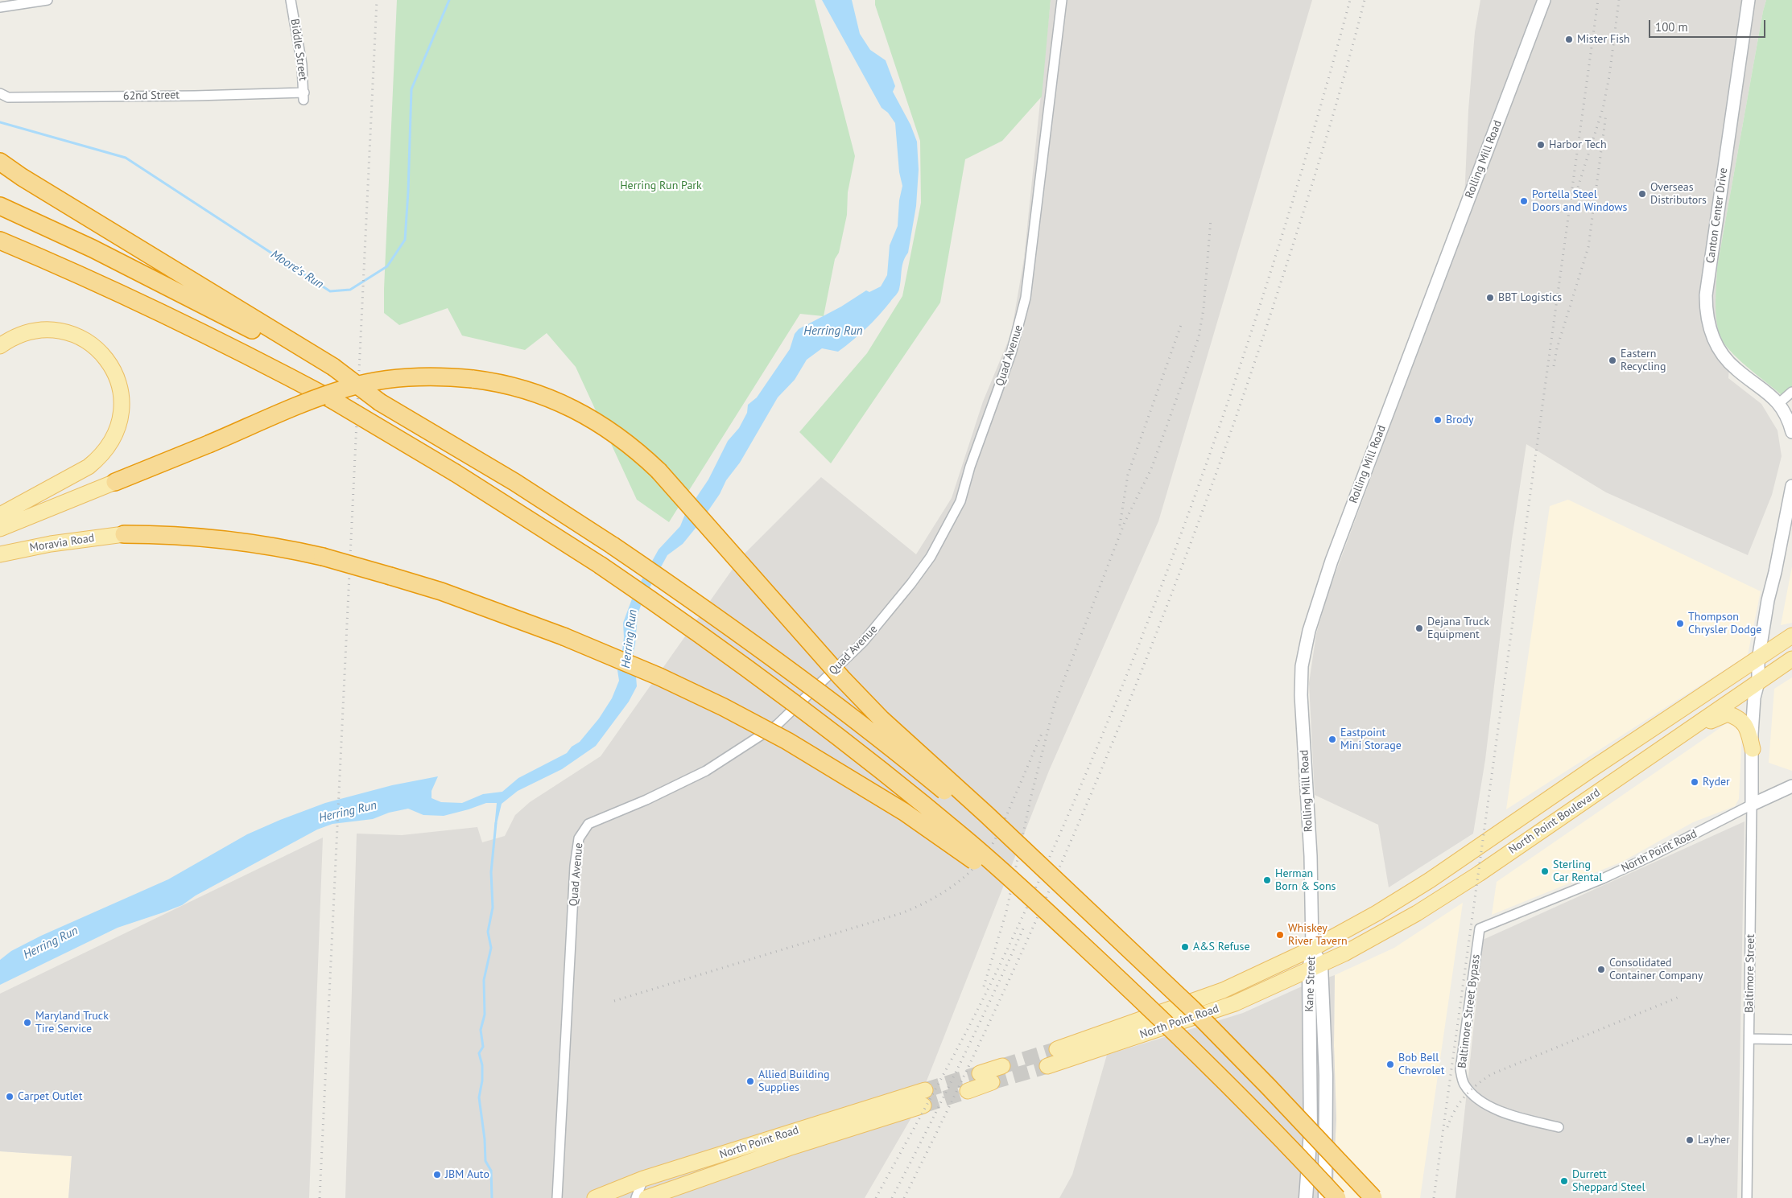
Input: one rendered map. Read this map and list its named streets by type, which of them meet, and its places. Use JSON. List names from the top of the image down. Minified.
{"streets":{"main road":["Moravia Road","North Point Boulevard","North Point Road","Kane Street"],"street":["Biddle Street","62nd Street","Rolling Mill Road","Canton Center Drive","Quad Avenue","Baltimore Street","Baltimore Street Bypass"]},"crossings":[["Biddle Street","62nd Street"],["Rolling Mill Road","North Point Boulevard"],["Rolling Mill Road","North Point Road"],["Rolling Mill Road","Kane Street"],["North Point Boulevard","North Point Road"],["North Point Boulevard","Baltimore Street"],["North Point Boulevard","Kane Street"],["North Point Road","Baltimore Street"],["North Point Road","Kane Street"],["North Point Road","Baltimore Street Bypass"]],"water":["Moore's Run","Herring Run"],"parks":["Herring Run Park"],"places":["Mister Fish","Harbor Tech","Overseas Distributors","Portella Steel Doors and Windows","BBT Logistics","Eastern Recycling","Brody","Thompson Chrysler Dodge","Dejana Truck Equipment","Eastpoint Mini Storage","Ryder","Sterling Car Rental","Herman Born & Sons","Whiskey River Tavern","A&S Refuse","Consolidated Container Company","Maryland Truck Tire Service","Bob Bell Chevrolet","Allied Building Supplies","Carpet Outlet","Layher","JBM Auto","Durrett Sheppard Steel"],"scale_bar":"100 m"}
